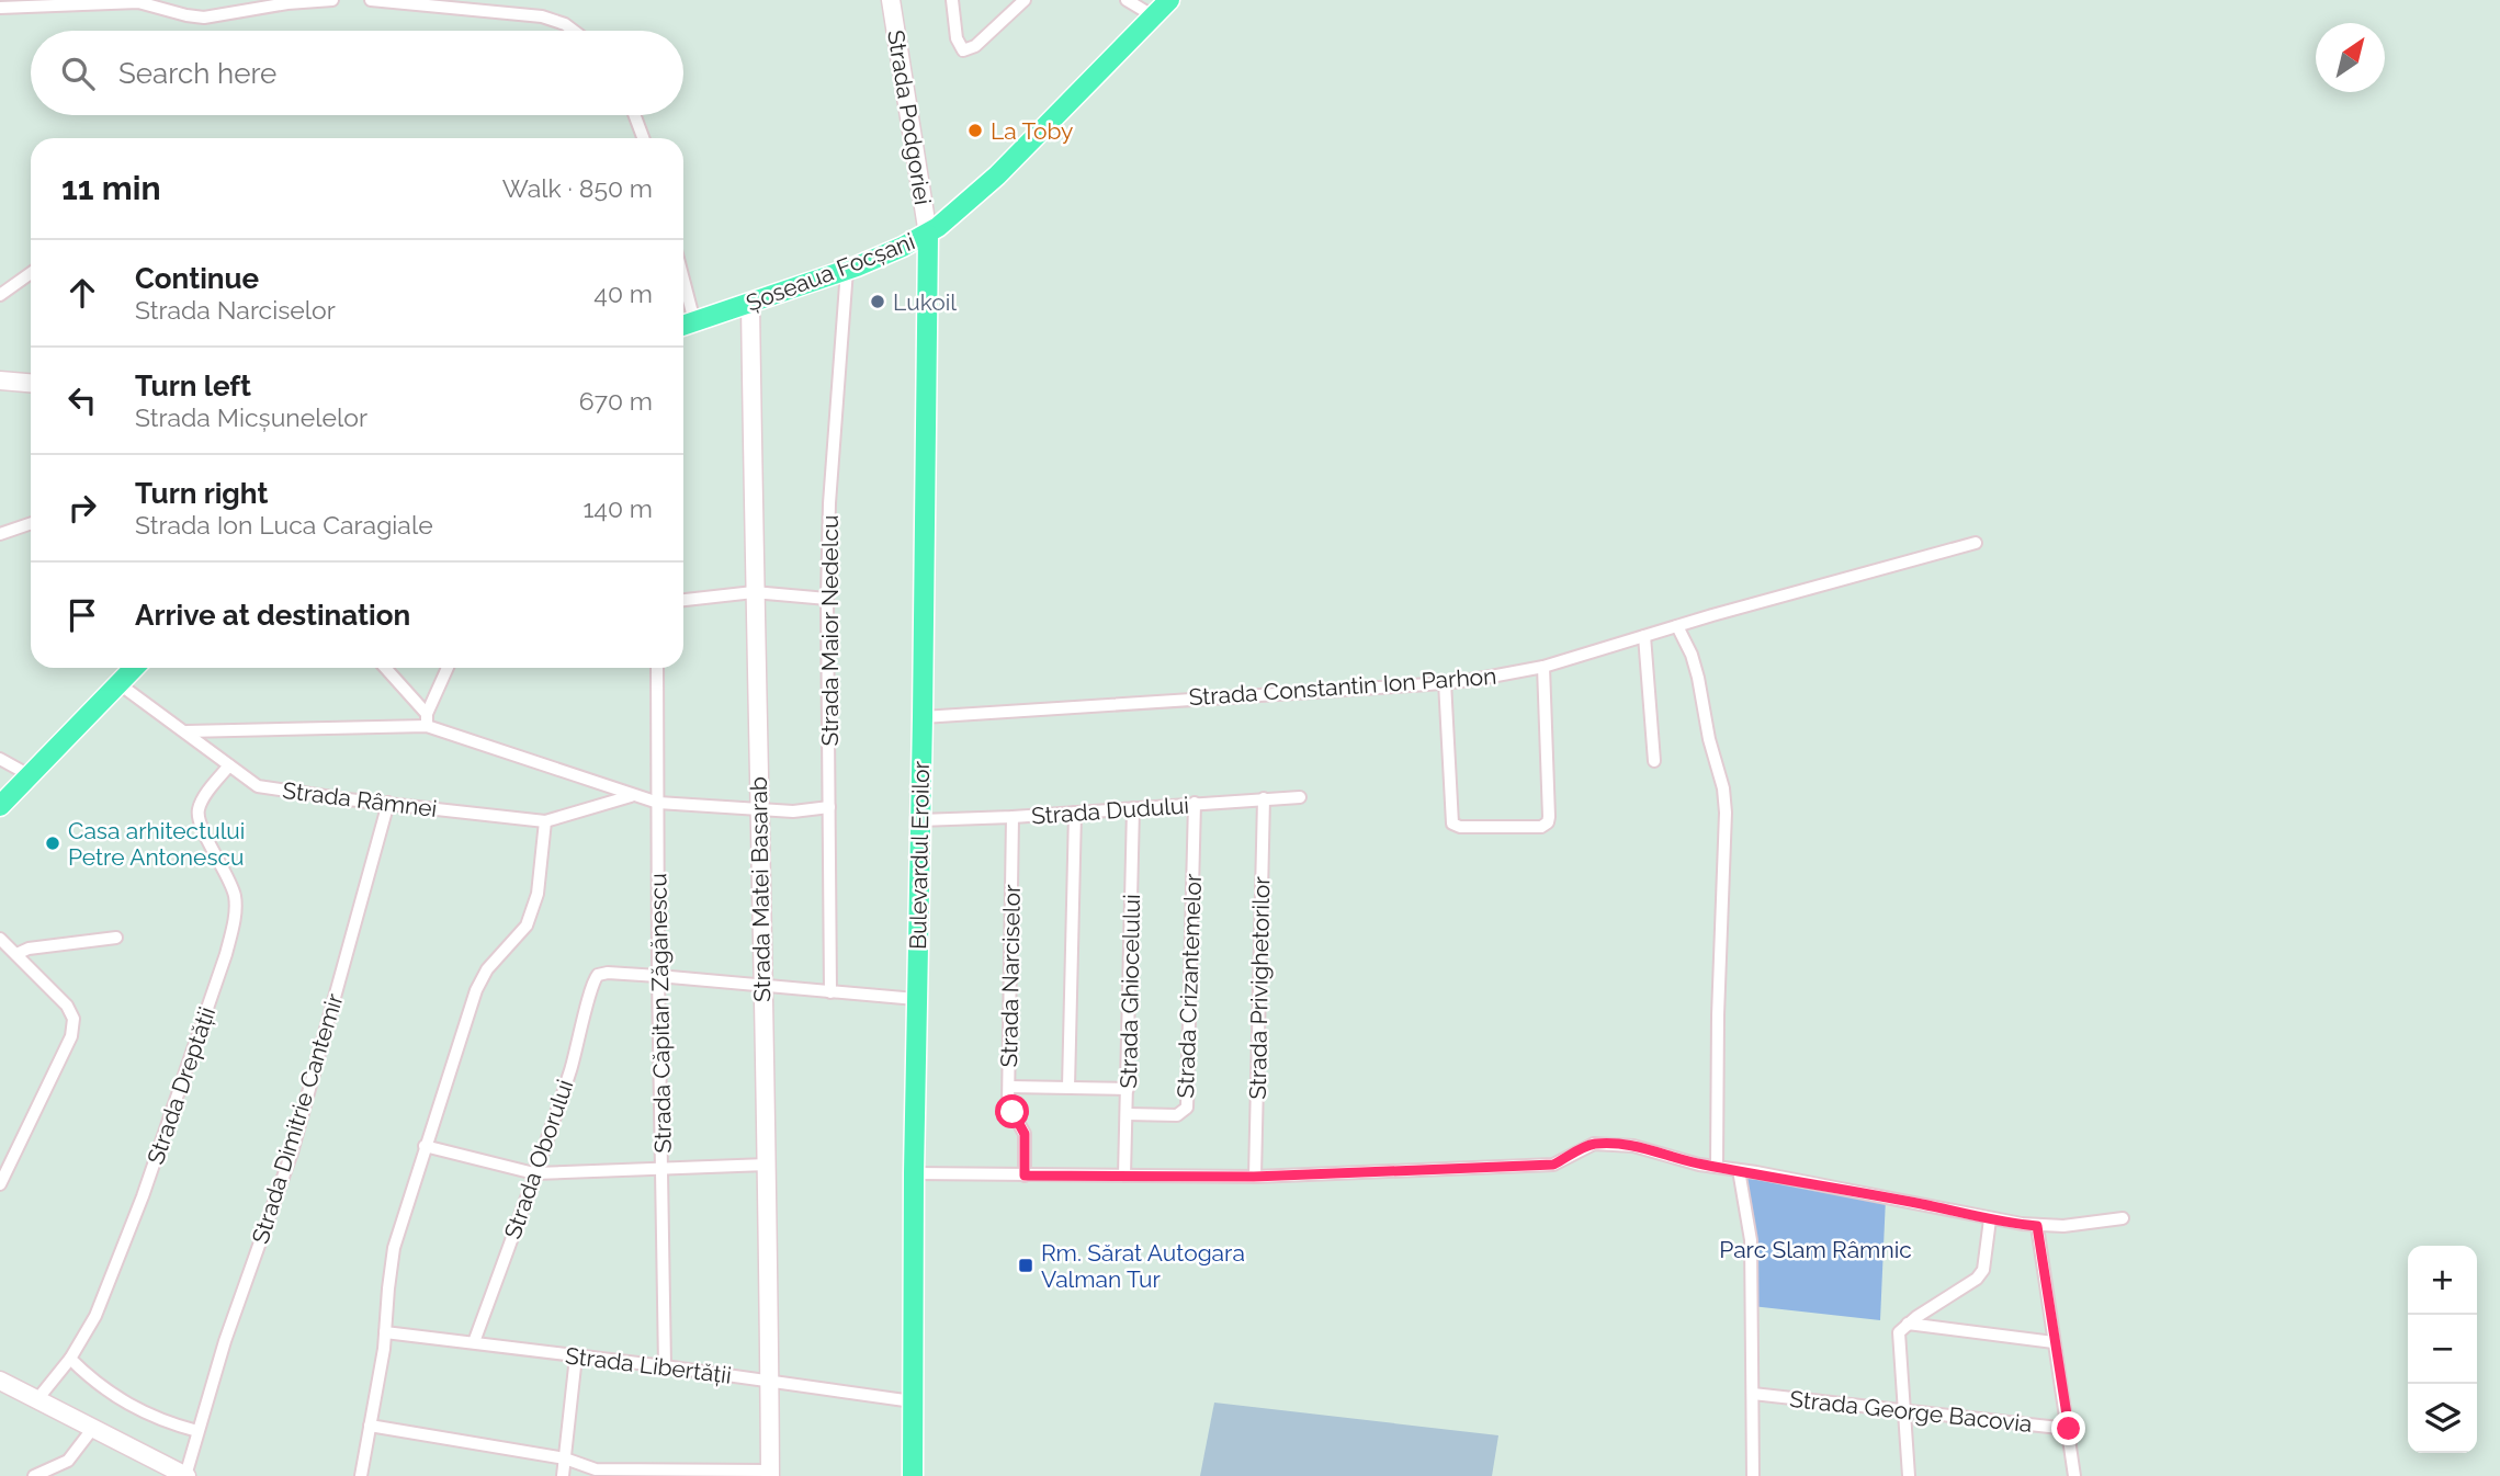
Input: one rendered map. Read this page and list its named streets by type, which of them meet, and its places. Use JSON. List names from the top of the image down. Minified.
{"streets":{"main road":["Șoseaua Focșani","Bulevardul Eroilor"],"street":["Strada Podgoriei","Strada Maior Nedelcu","Strada Constantin Ion Parhon","Strada Râmnei","Strada Dudului","Strada Matei Basarab","Strada Narciselor","Strada Crizantemelor","Strada Privighetorilor","Strada Ghiocelului","Strada Căpitan Zăgănescu","Strada Dreptății","Strada Dimitrie Cantemir","Strada Oborului","Strada Libertății","Strada George Bacovia"]},"crossings":[["Strada Podgoriei","Șoseaua Focșani"],["Strada Podgoriei","Bulevardul Eroilor"],["Șoseaua Focșani","Strada Maior Nedelcu"],["Șoseaua Focșani","Bulevardul Eroilor"],["Șoseaua Focșani","Strada Matei Basarab"],["Strada Constantin Ion Parhon","Bulevardul Eroilor"],["Strada Râmnei","Strada Dreptății"],["Strada Râmnei","Strada Dimitrie Cantemir"],["Strada Dudului","Bulevardul Eroilor"],["Strada Dudului","Strada Narciselor"],["Strada Dudului","Strada Crizantemelor"],["Strada Dudului","Strada Privighetorilor"],["Strada Dudului","Strada Ghiocelului"],["Bulevardul Eroilor","Strada Libertății"],["Strada Matei Basarab","Strada Libertății"],["Strada Crizantemelor","Strada Ghiocelului"],["Strada Căpitan Zăgănescu","Strada Oborului"],["Strada Căpitan Zăgănescu","Strada Libertății"],["Strada Oborului","Strada Libertății"]],"parks":["Parc Slam Râmnic"],"places":{"other":["La Toby","Lukoil","Casa arhitectului Petre Antonescu"],"transit":["Rm. Sărat Autogara Valman Tur"]},"north":"top right","page":{"search":"Search here","heading":["11 min","Walk · 850 m"],"list":[["Continue","Strada Narciselor","40 m"],["Turn left","Strada Micșunelelor","670 m"],["Turn right","Strada Ion Luca Caragiale","140 m"],"Arrive at destination"],"map_buttons":["+","−"]}}
